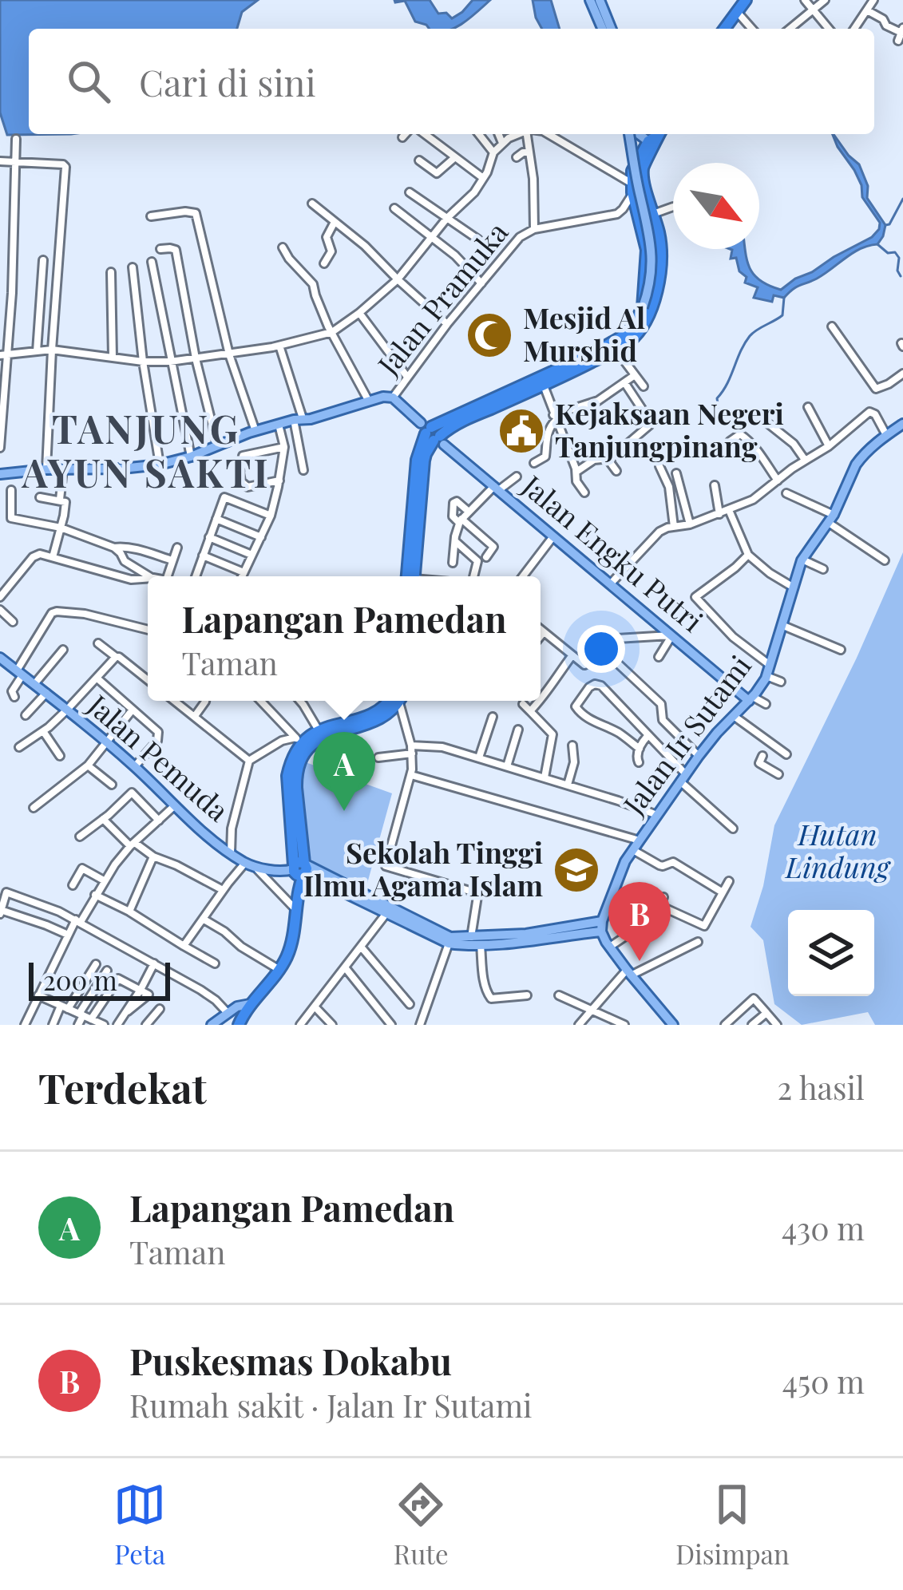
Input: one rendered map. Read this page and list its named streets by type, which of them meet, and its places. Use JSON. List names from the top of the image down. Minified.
{"streets":{"main road":["Jalan Pramuka","Jalan Engku Putri","Jalan Ir Sutami","Jalan Pemuda"]},"crossings":[["Jalan Pramuka","Jalan Engku Putri"],["Jalan Engku Putri","Jalan Ir Sutami"]],"districts":["TANJUNG AYUN SAKTI"],"parks":["Hutan Lindung"],"places":{"mosque":["Mesjid Al Murshid"],"public building":["Kejaksaan Negeri Tanjungpinang"],"school or university":["Sekolah Tinggi Ilmu Agama Islam"]},"scale_bar":"200 m","north":"bottom right","page":{"search":"Cari di sini","popup":["Lapangan Pamedan","Taman"],"pins":["A","B"],"scale":"200 m","heading":["Terdekat","2 hasil"],"list":[{"mark":"A","name":"Lapangan Pamedan","note":"Taman","value":"430 m"},{"mark":"B","name":"Puskesmas Dokabu","note":"Rumah sakit · Jalan Ir Sutami","value":"450 m"}],"nav":["Peta","Rute","Disimpan"]}}
